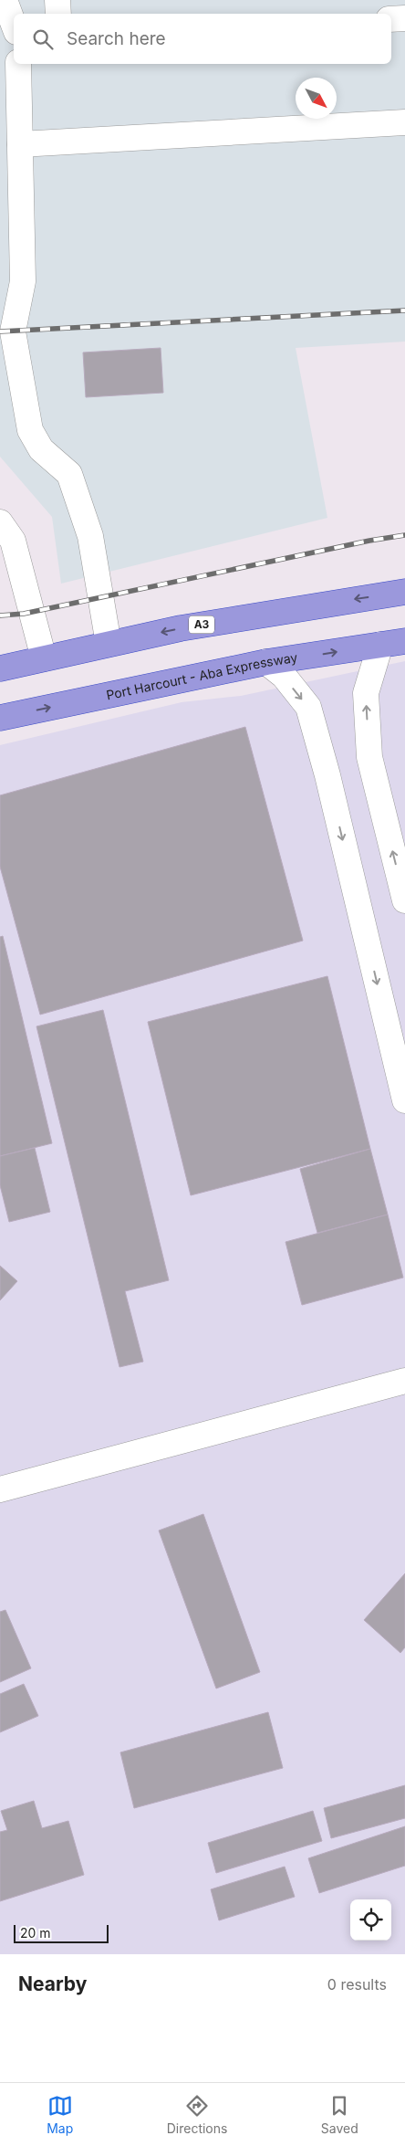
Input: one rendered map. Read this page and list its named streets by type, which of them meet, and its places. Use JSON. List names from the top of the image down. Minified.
{"streets":{"highway":["A3","Port Harcourt - Aba Expressway"]},"scale_bar":"20 m","north":"bottom right","page":{"search":"Search here","scale":"20 m","heading":["Nearby","0 results"],"nav":["Map","Directions","Saved"]}}
